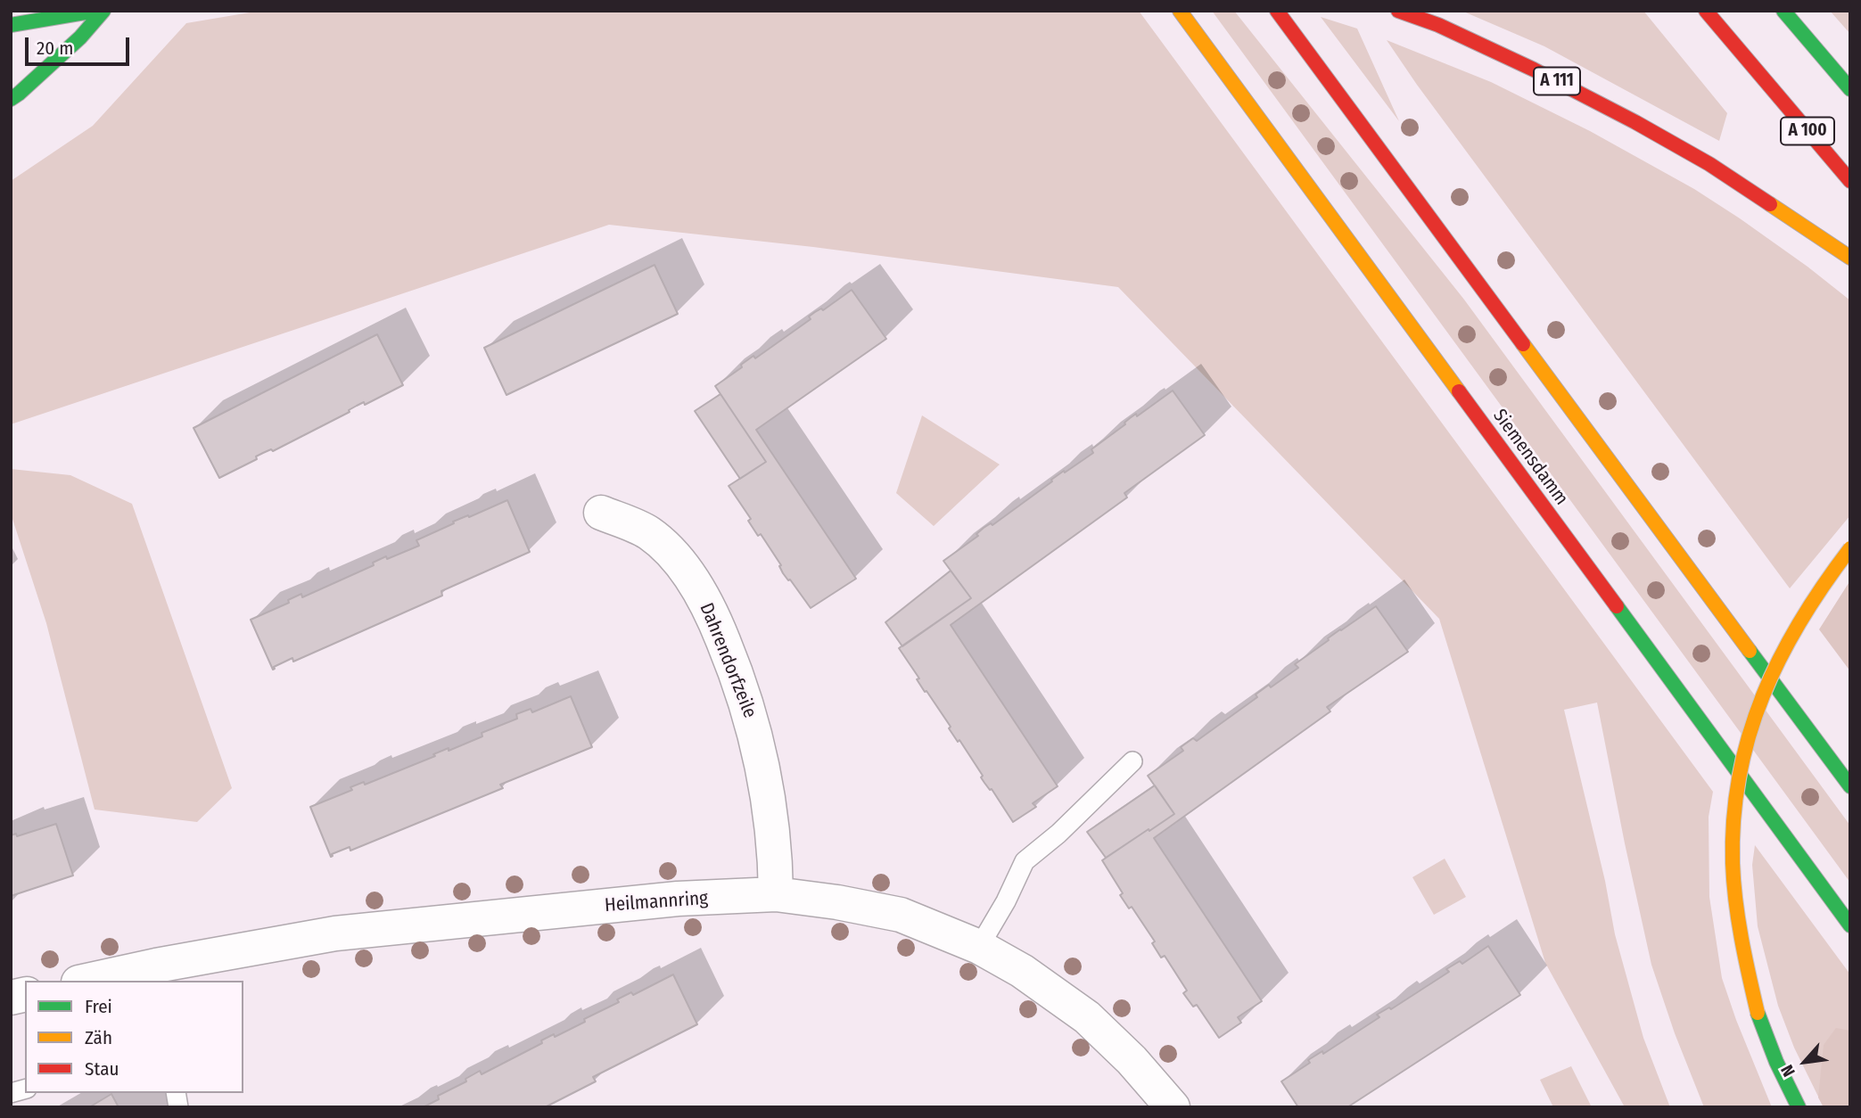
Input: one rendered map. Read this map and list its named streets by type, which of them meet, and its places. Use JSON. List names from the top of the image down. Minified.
{"streets":{"main road":["A 111","A 100","Siemensdamm"],"street":["Dahrendorfzeile","Heilmannring"]},"crossings":[["Dahrendorfzeile","Heilmannring"]],"legend":["Frei","Zäh","Stau"],"scale_bar":"20 m","north":"bottom left"}
